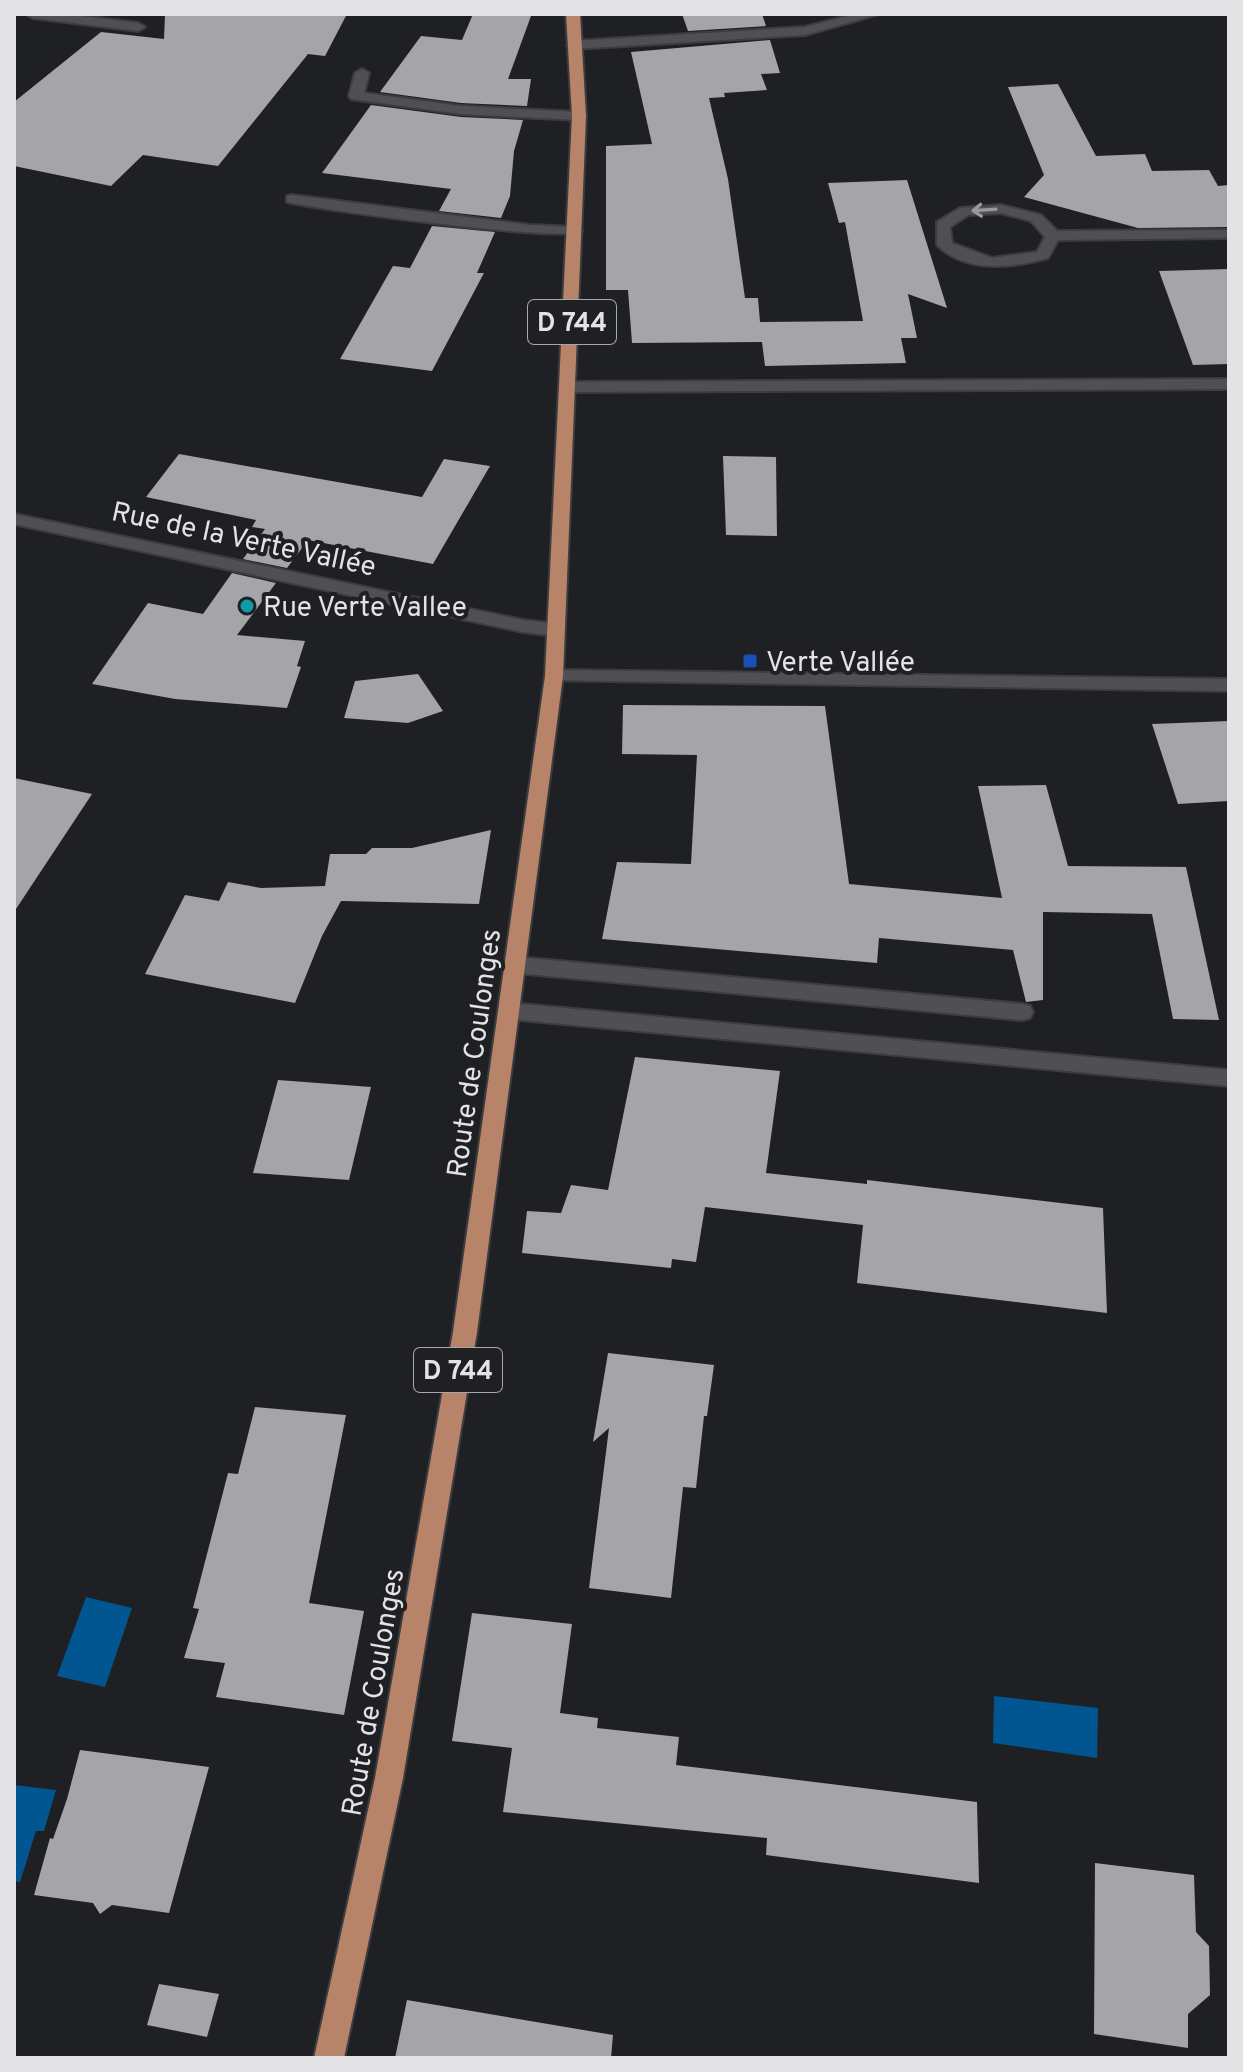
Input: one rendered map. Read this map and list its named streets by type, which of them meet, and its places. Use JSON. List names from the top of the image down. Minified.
{"streets":{"main road":["D 744","Route de Coulonges"],"street":["Rue de la Verte Vallée"]},"crossings":[["Rue de la Verte Vallée","Route de Coulonges"]],"places":{"other":["Rue Verte Vallee"],"transit":["Verte Vallée"]}}
